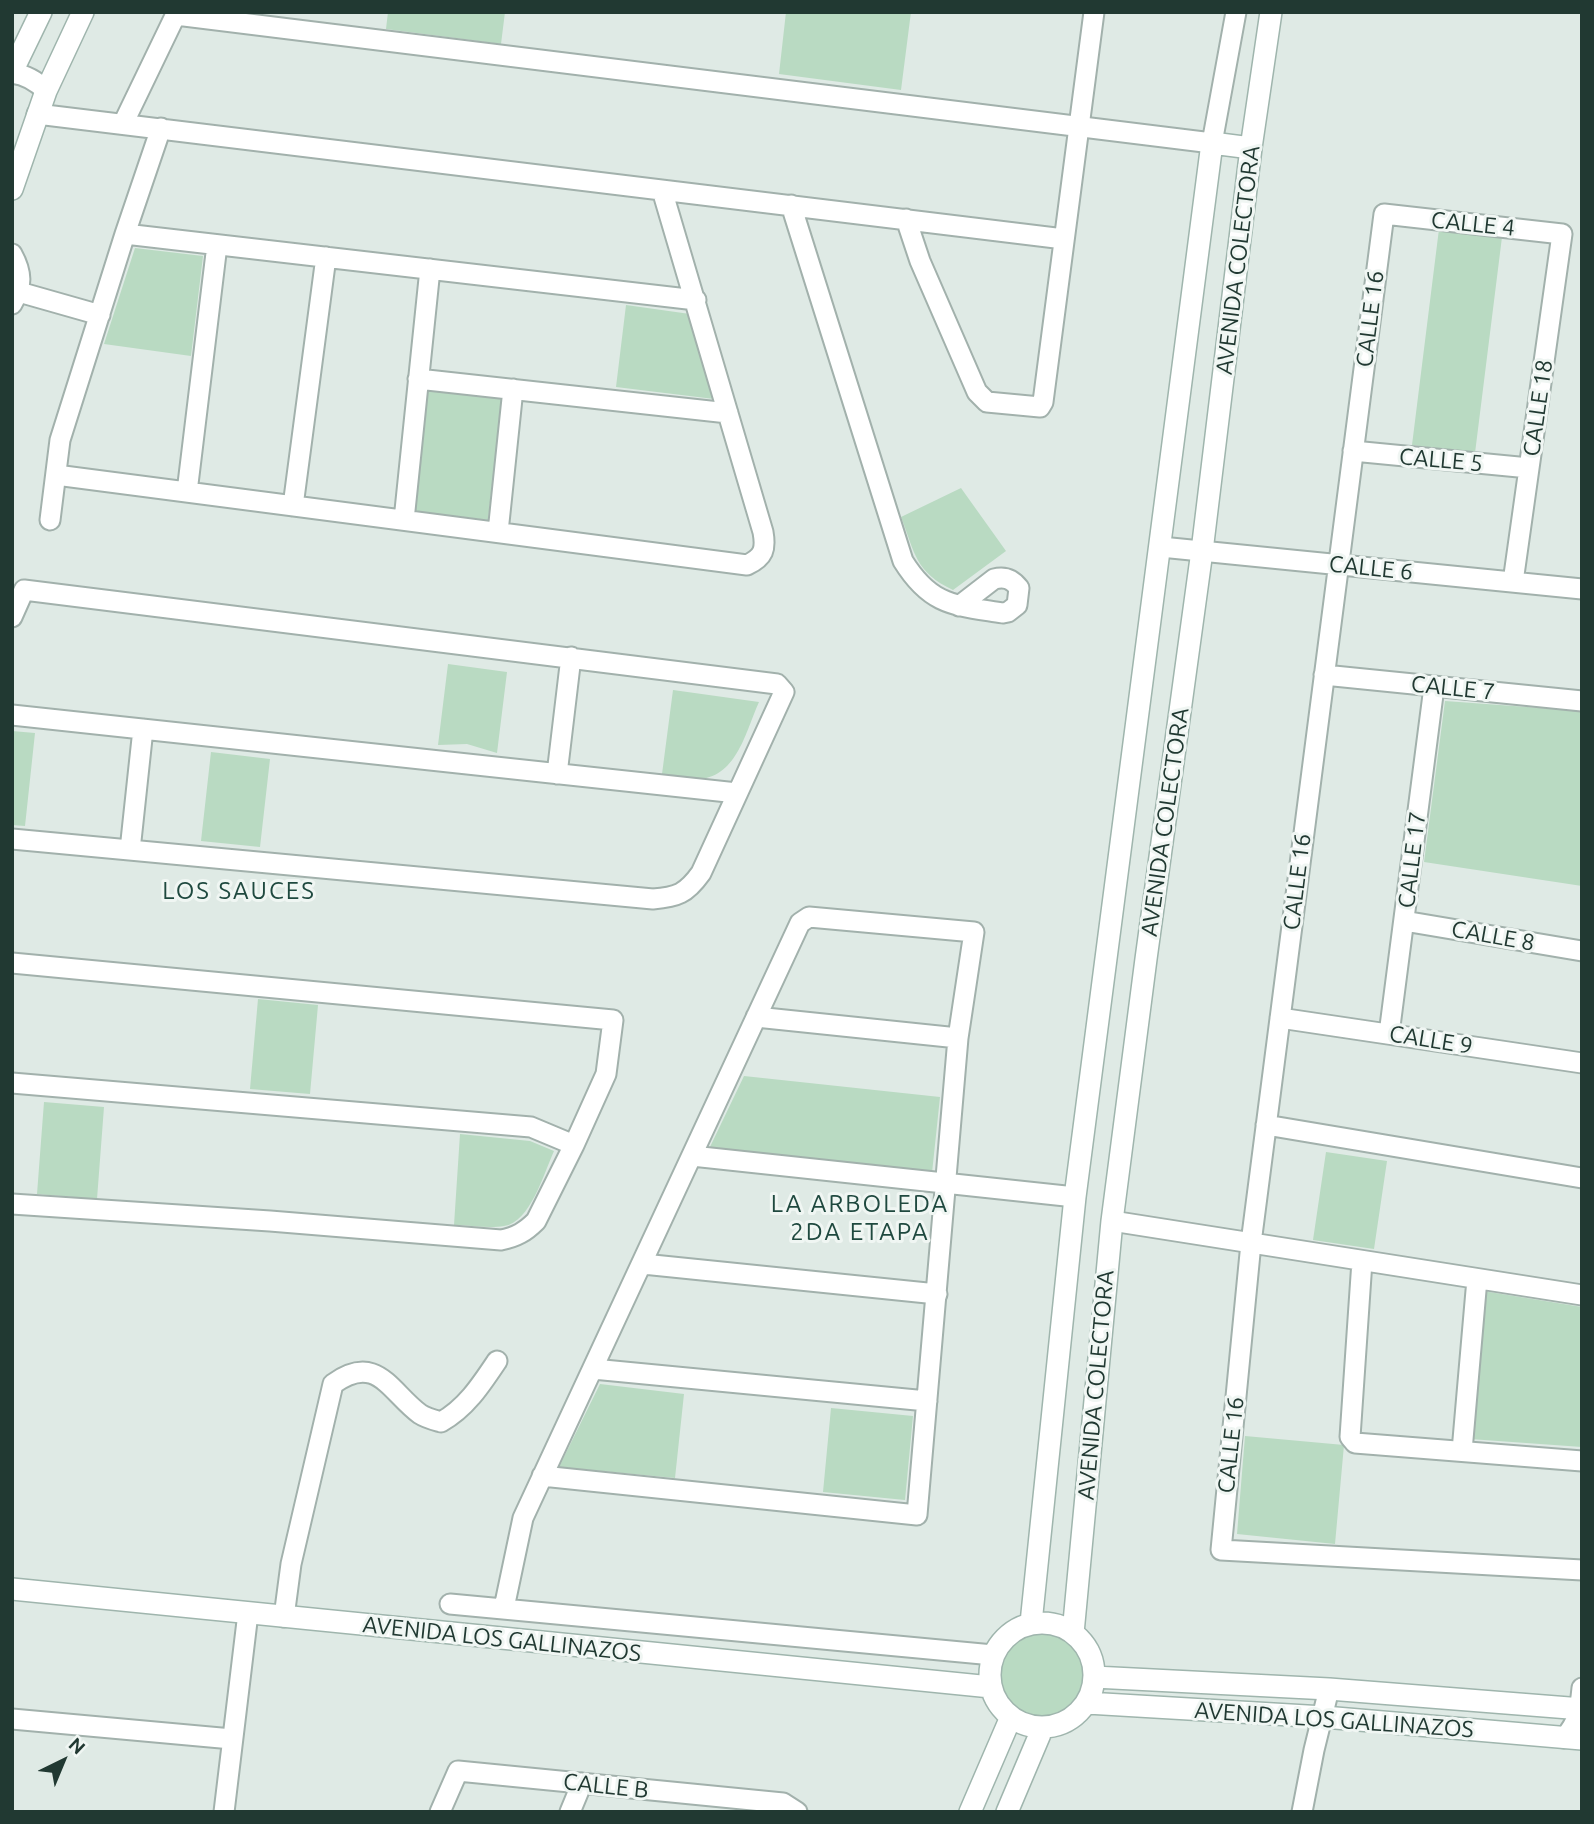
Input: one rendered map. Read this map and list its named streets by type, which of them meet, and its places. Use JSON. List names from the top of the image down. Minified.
{"streets":{"street":["CALLE 4","AVENIDA COLECTORA","CALLE 16","CALLE 18","CALLE 5","CALLE 6","CALLE 7","CALLE 17","CALLE 8","CALLE 9","AVENIDA LOS GALLINAZOS","CALLE B"]},"crossings":[["CALLE 4","CALLE 16"],["CALLE 4","CALLE 18"],["AVENIDA COLECTORA","CALLE 6"],["AVENIDA COLECTORA","AVENIDA LOS GALLINAZOS"],["CALLE 16","CALLE 5"],["CALLE 16","CALLE 6"],["CALLE 16","CALLE 7"],["CALLE 16","CALLE 9"],["CALLE 18","CALLE 5"],["CALLE 18","CALLE 6"],["CALLE 7","CALLE 17"],["CALLE 17","CALLE 8"],["CALLE 17","CALLE 9"]],"districts":["LOS SAUCES","LA ARBOLEDA 2DA ETAPA"],"north":"top right"}
